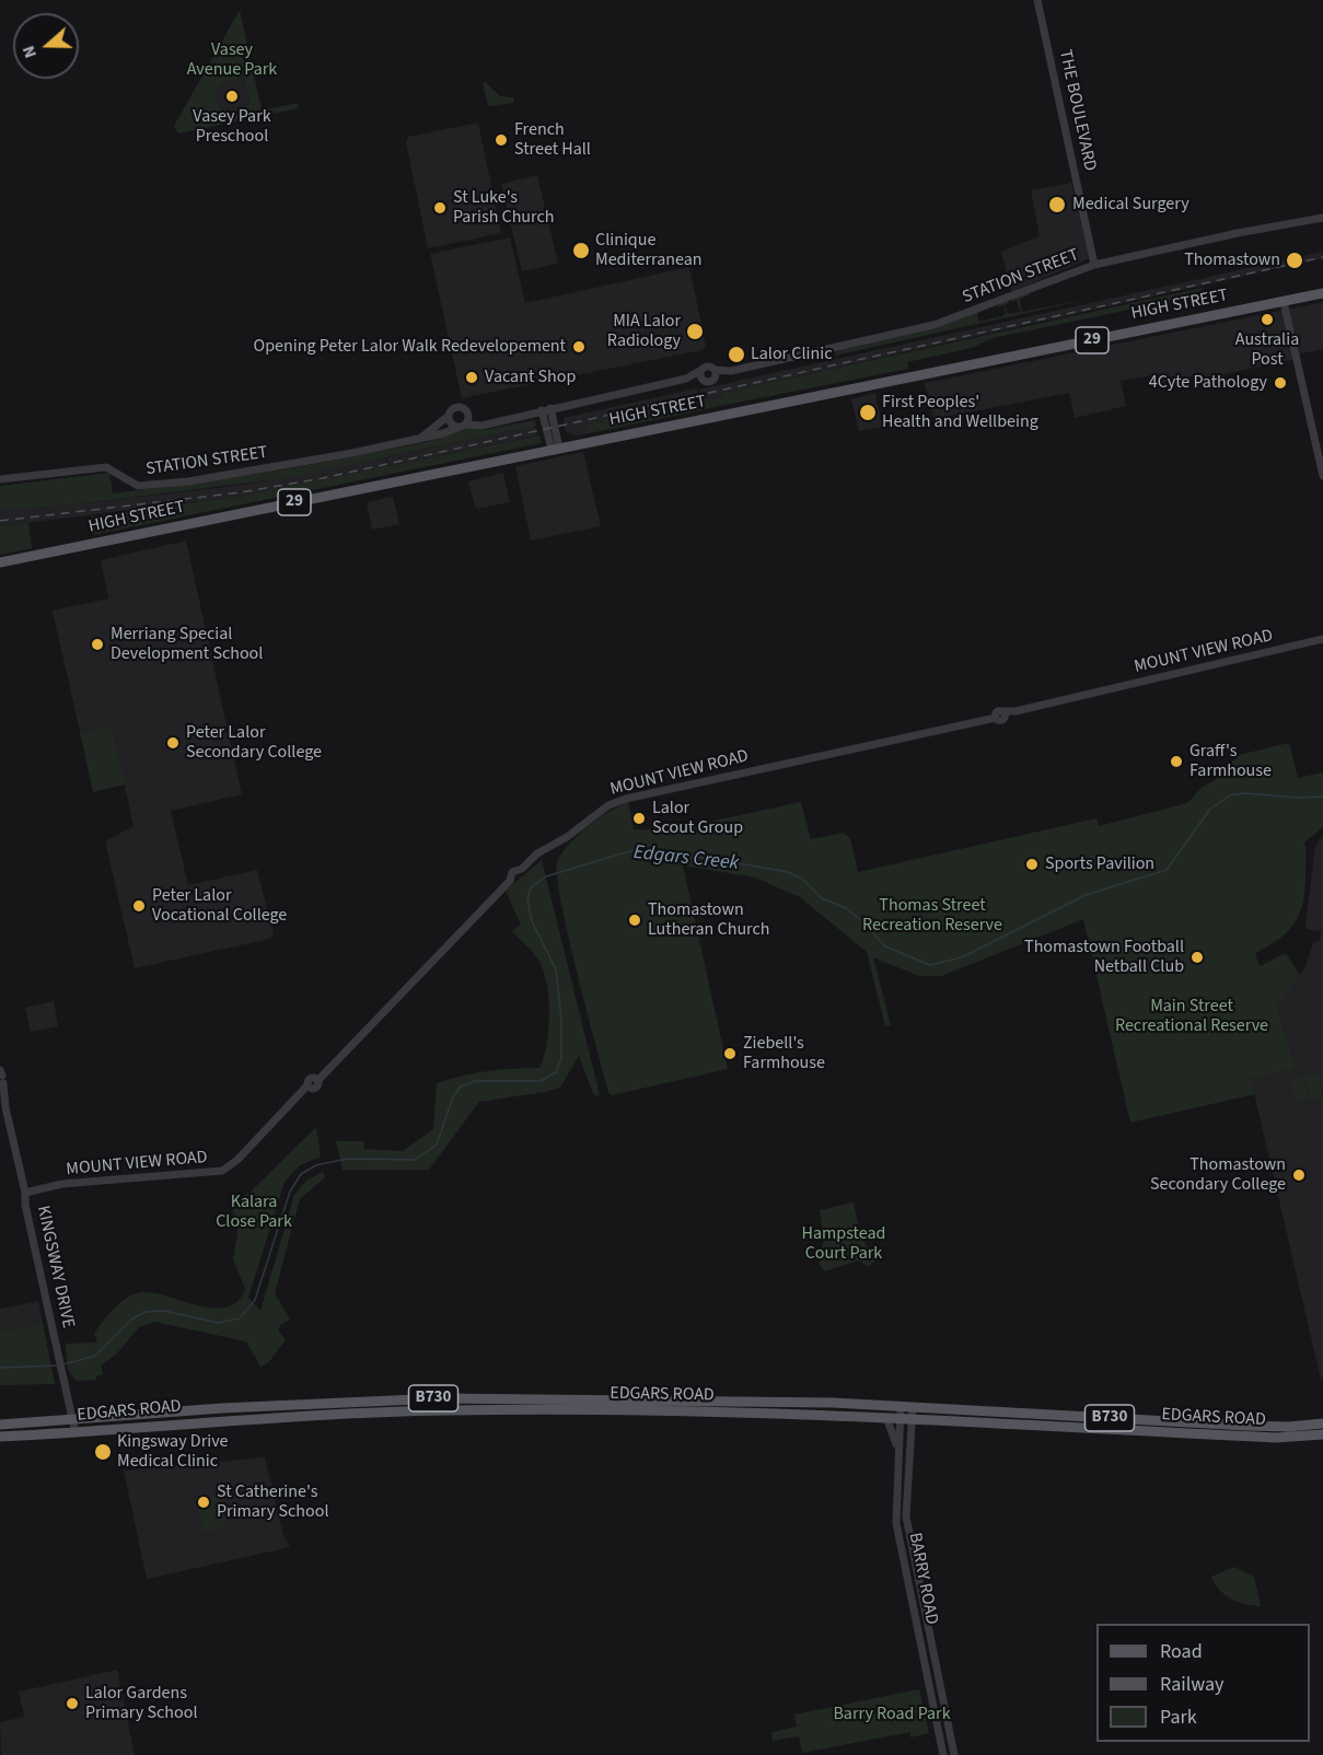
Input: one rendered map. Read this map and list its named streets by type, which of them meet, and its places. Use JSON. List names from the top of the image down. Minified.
{"streets":{"main road":["HIGH STREET","29","EDGARS ROAD","B730"],"street":["THE BOULEVARD","STATION STREET","MOUNT VIEW ROAD","KINGSWAY DRIVE","BARRY ROAD"]},"crossings":[["THE BOULEVARD","STATION STREET"],["MOUNT VIEW ROAD","KINGSWAY DRIVE"],["KINGSWAY DRIVE","EDGARS ROAD"],["EDGARS ROAD","BARRY ROAD"]],"water":["Edgars Creek"],"parks":["Vasey Avenue Park","Thomas Street Recreation Reserve","Main Street Recreational Reserve","Kalara Close Park","Hampstead Court Park","Barry Road Park"],"places":["Vasey Park Preschool","French Street Hall","Medical Surgery","St Luke's Parish Church","Clinique Mediterranean","Thomastown","Australia Post","MIA Lalor Radiology","Opening Peter Lalor Walk Redevelopement","Lalor Clinic","Vacant Shop","4Cyte Pathology","First Peoples' Health and Wellbeing","Merriang Special Development School","Peter Lalor Secondary College","Graff's Farmhouse","Lalor Scout Group","Sports Pavilion","Peter Lalor Vocational College","Thomastown Lutheran Church","Thomastown Football Netball Club","Ziebell's Farmhouse","Thomastown Secondary College","Kingsway Drive Medical Clinic","St Catherine's Primary School","Lalor Gardens Primary School"],"legend":["Road","Railway","Park"],"north":"left"}
